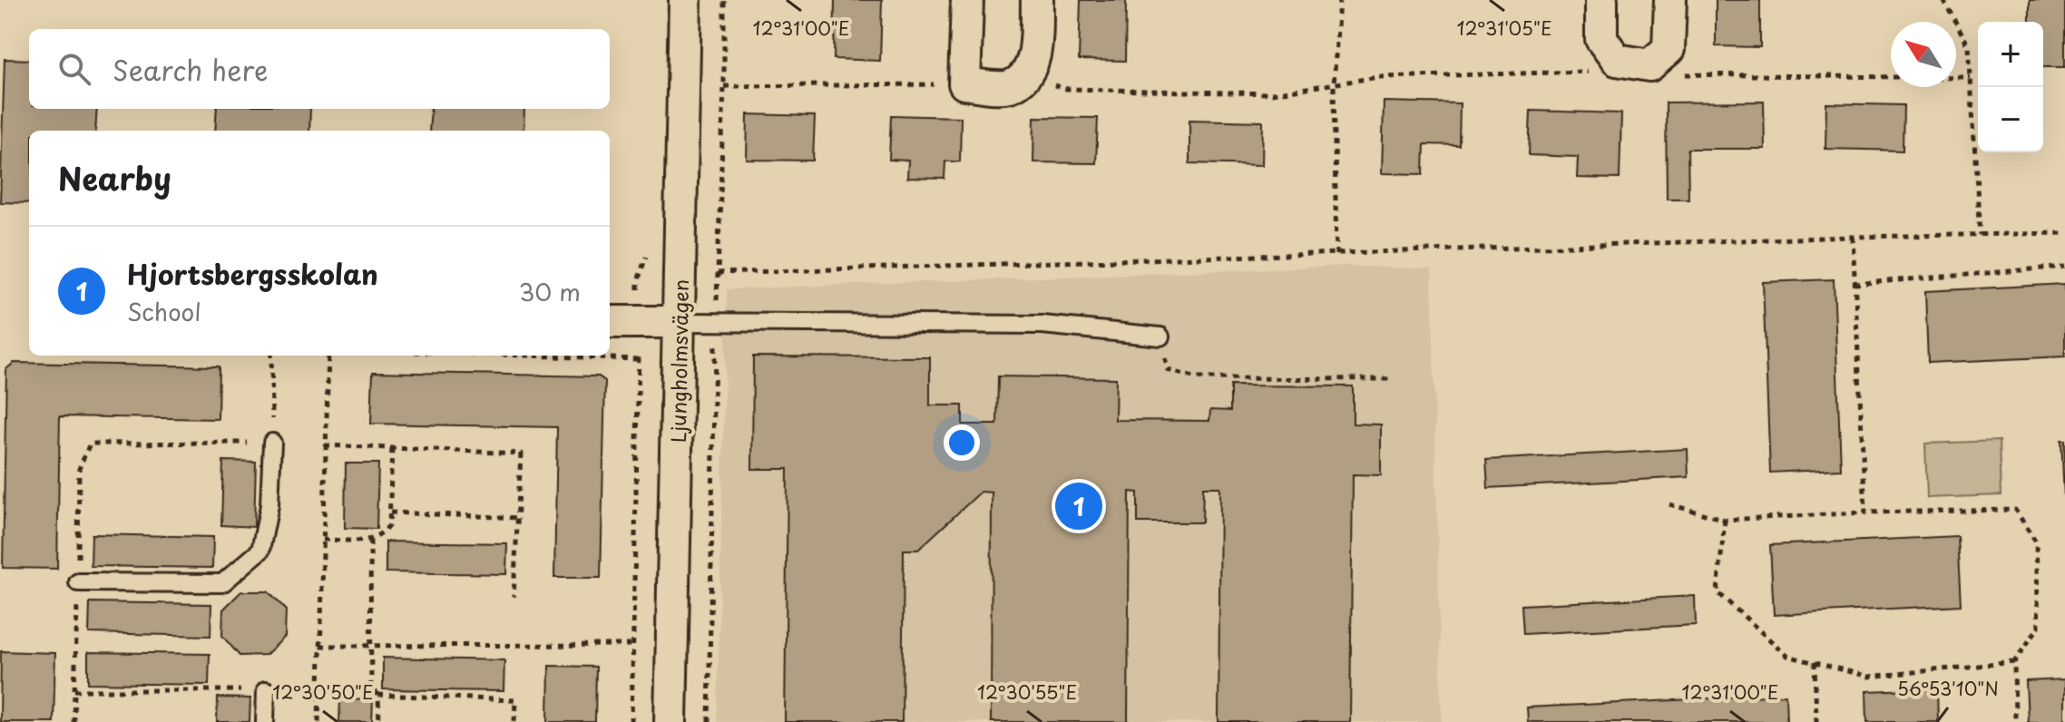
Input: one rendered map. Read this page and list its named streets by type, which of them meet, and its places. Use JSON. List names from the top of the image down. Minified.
{"streets":{"street":["Ljungholmsvägen"]},"north":"top left","page":{"map_buttons":["+","−"],"search":"Search here","heading":"Nearby","list":[{"mark":"1","name":"Hjortsbergsskolan","note":"School","value":"30 m"}],"pins":"1"},"coordinates":["12°31'00\"E","12°31'05\"E","56°53'10\"N","12°30'50\"E","12°30'55\"E"]}
